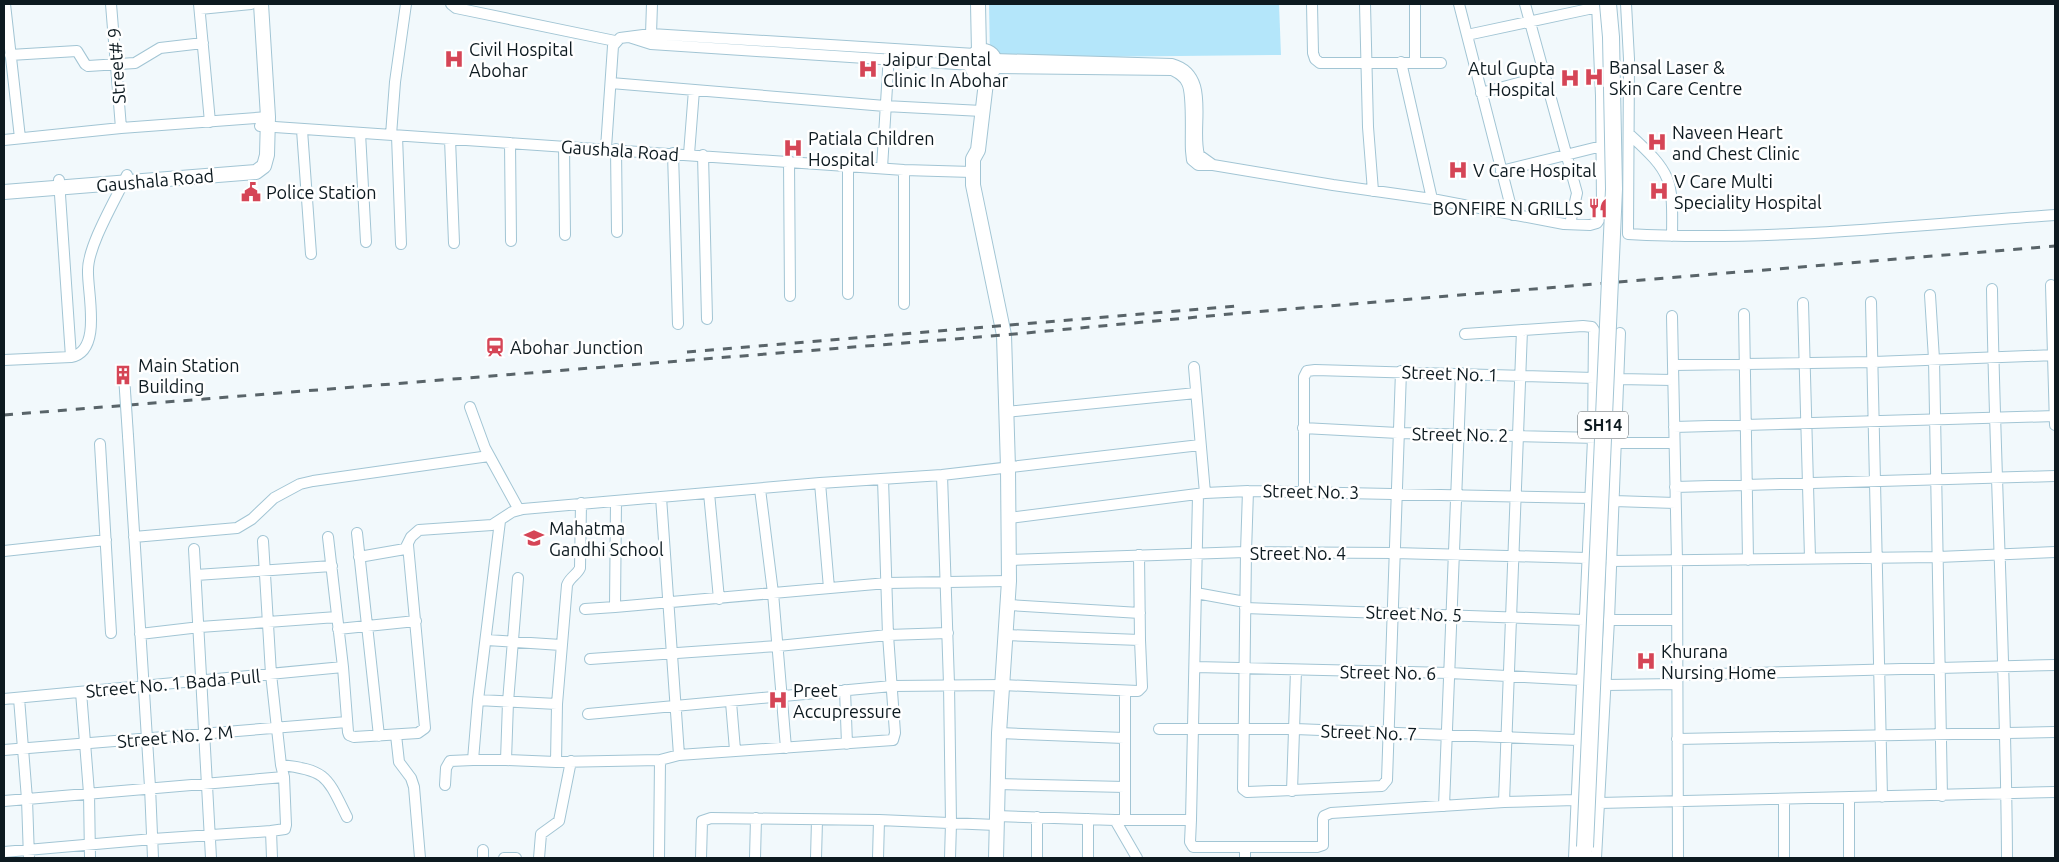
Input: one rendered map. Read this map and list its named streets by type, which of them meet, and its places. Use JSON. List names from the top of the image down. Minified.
{"streets":{"main road":["Gaushala Road","SH14"],"street":["Street# 9","Street No. 1","Street No. 2","Street No. 3","Street No. 4","Street No. 5","Street No. 6","Street No. 1 Bada Pull","Street No. 7","Street No. 2 M"]},"crossings":[["Street No. 1","Street No. 2"]],"places":{"hospital":["Civil Hospital Abohar","Jaipur Dental Clinic In Abohar","Bansal Laser & Skin Care Centre","Atul Gupta Hospital","Naveen Heart and Chest Clinic","Patiala Children Hospital","V Care Hospital","V Care Multi Speciality Hospital","Khurana Nursing Home","Preet Accupressure"],"public building":["Police Station"],"restaurant":["BONFIRE N GRILLS"],"station":["Abohar Junction"],"building":["Main Station Building"],"school or university":["Mahatma Gandhi School"]}}
